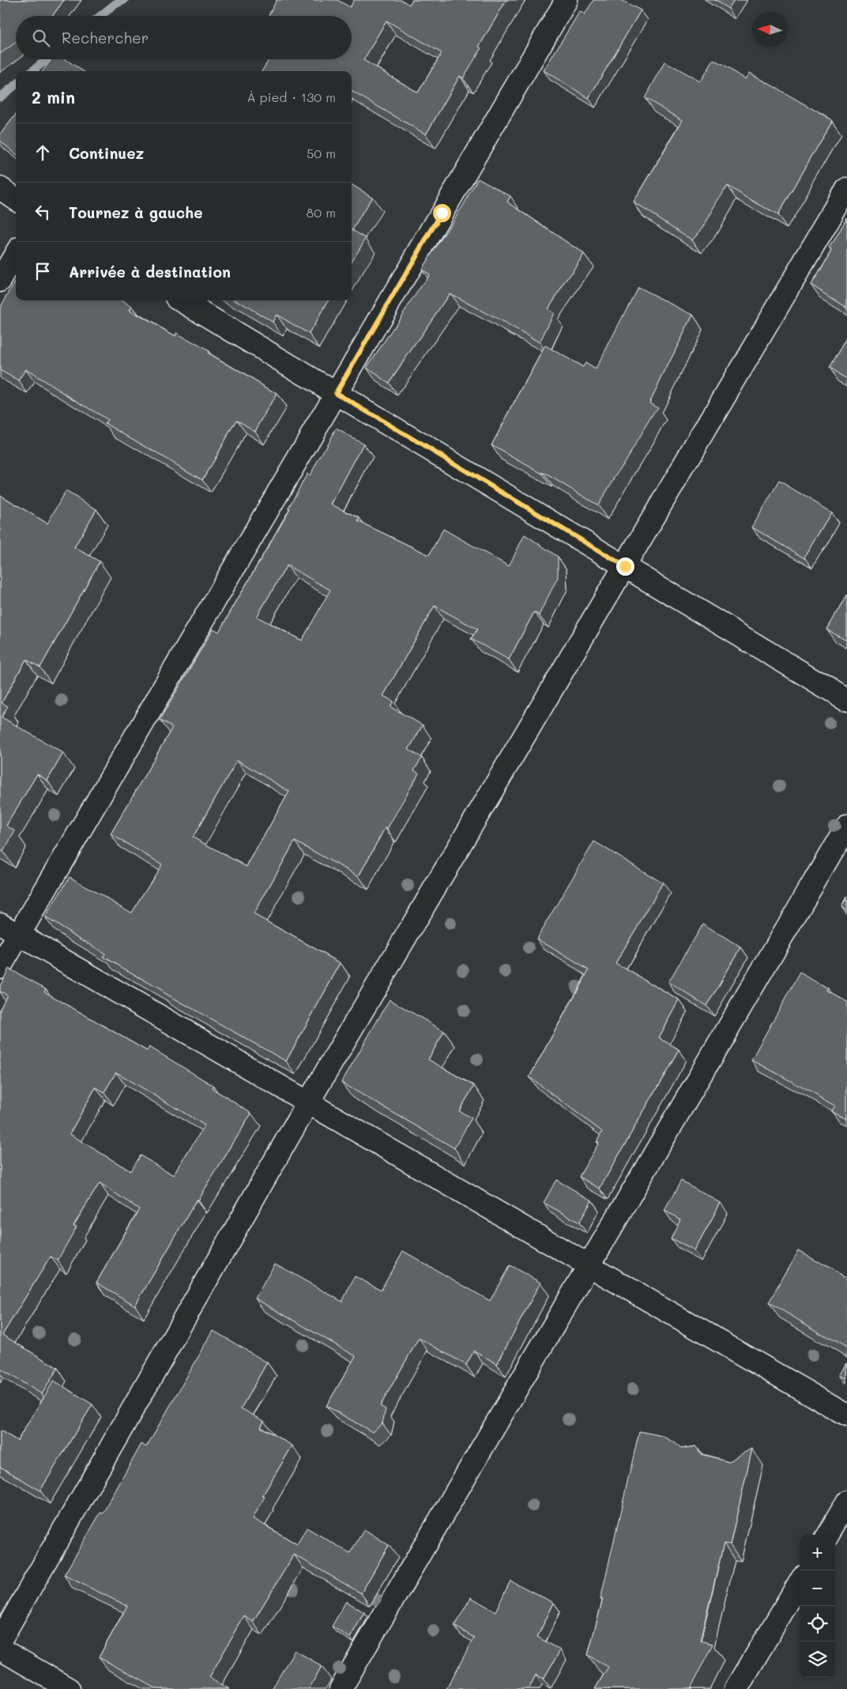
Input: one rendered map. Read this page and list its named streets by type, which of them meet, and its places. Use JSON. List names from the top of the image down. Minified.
{"north":"left","page":{"search":"Rechercher","heading":["2 min","À pied · 130 m"],"list":[["Continuez","50 m"],["Tournez à gauche","80 m"],"Arrivée à destination"],"map_buttons":["+","−"]}}
